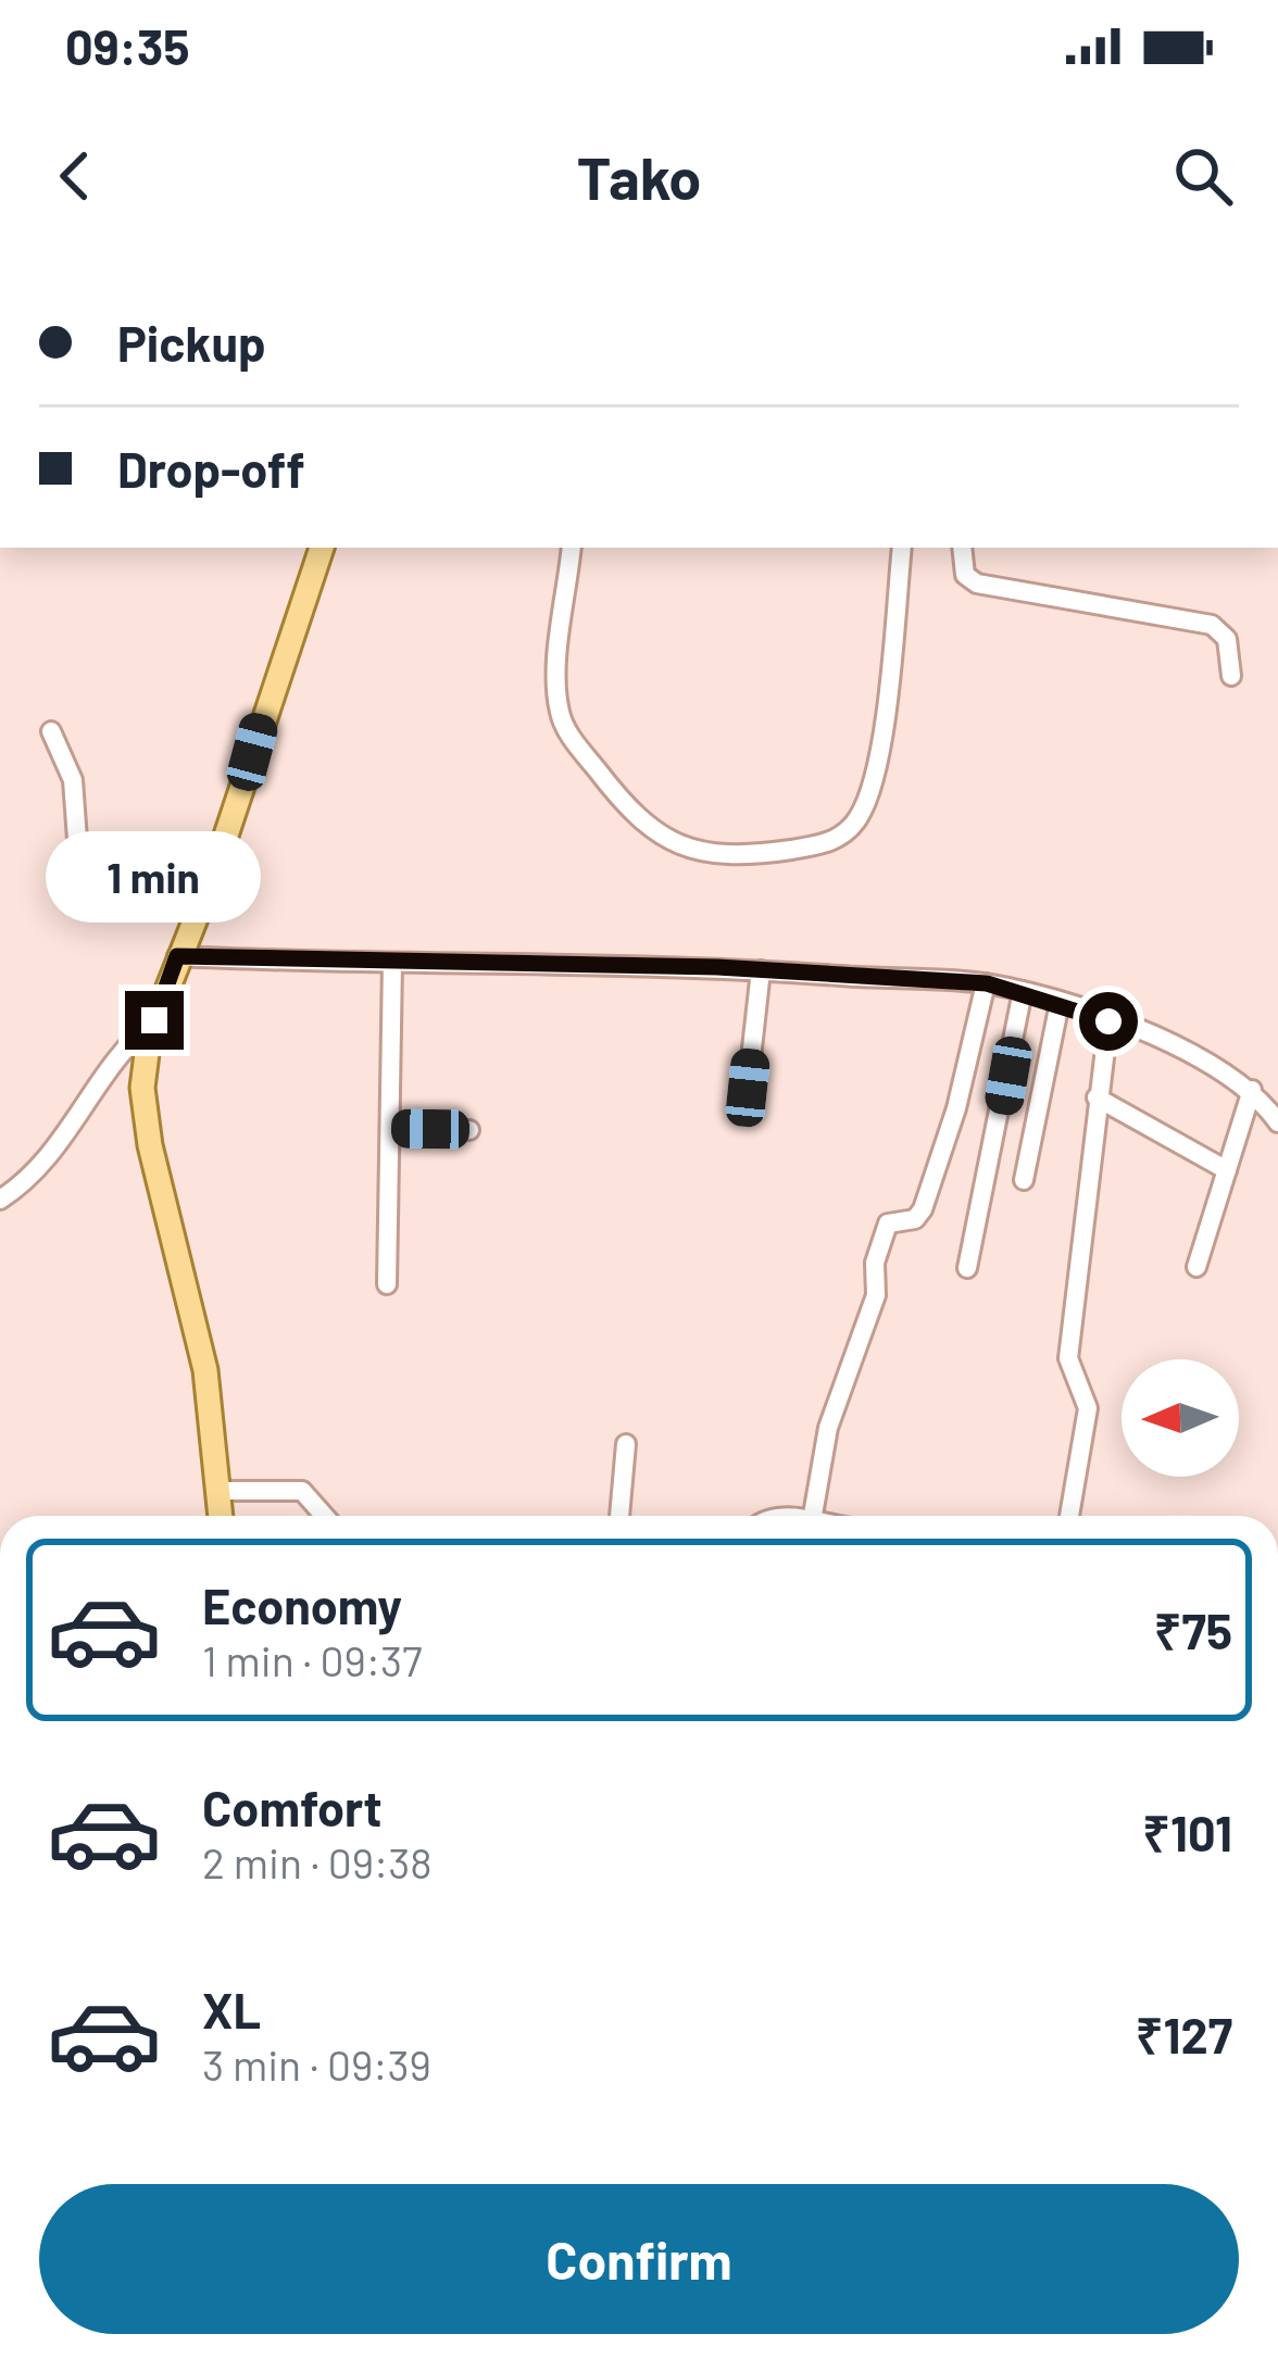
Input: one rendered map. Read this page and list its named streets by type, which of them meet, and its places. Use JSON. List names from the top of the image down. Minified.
{"north":"left","page":{"status":"09:35","header":"Tako","banner":["Pickup","Drop-off"],"bubble":"1 min","list":[{"name":"Economy","note":"1 min · 09:37","value":"₹75"},{"name":"Comfort","note":"2 min · 09:38","value":"₹101"},{"name":"XL","note":"3 min · 09:39","value":"₹127"}],"buttons":"Confirm"}}
